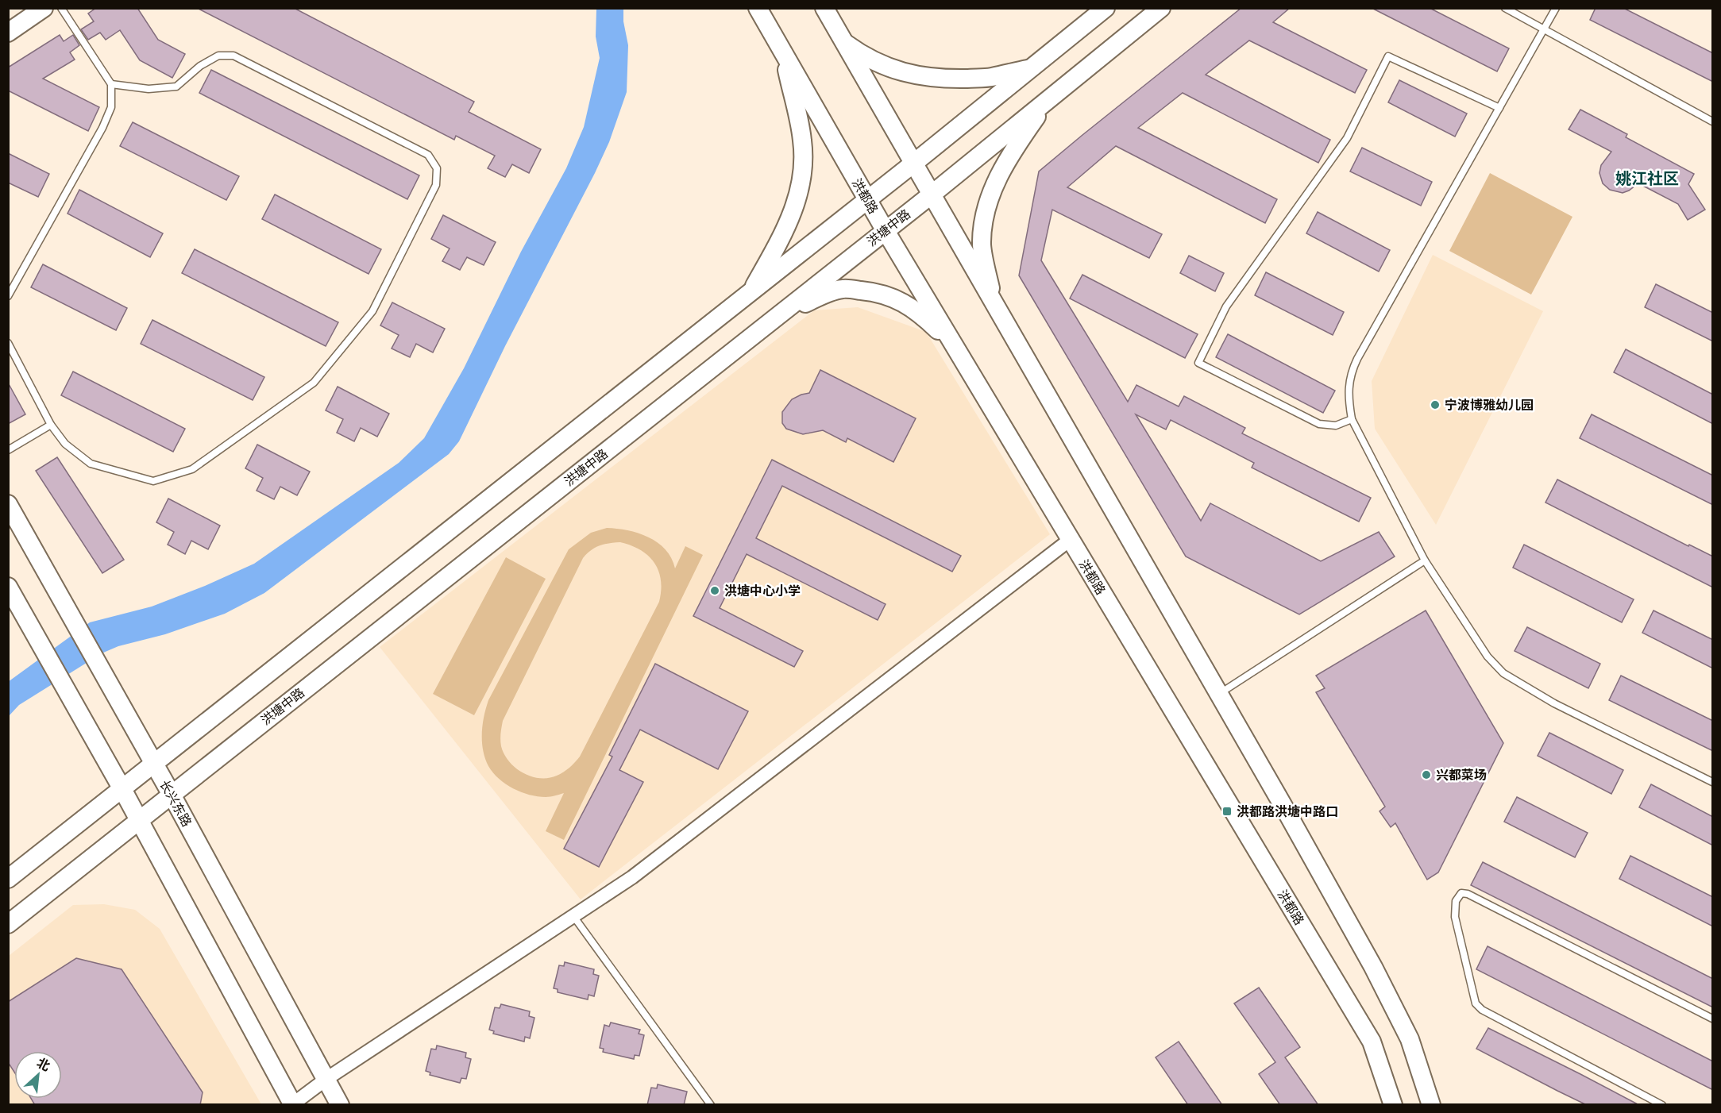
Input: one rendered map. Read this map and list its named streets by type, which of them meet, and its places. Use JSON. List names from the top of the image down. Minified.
{"streets":{"main road":["洪都路","洪塘中路","长兴东路"]},"crossings":[["洪都路","洪塘中路"],["洪塘中路","长兴东路"]],"districts":["姚江社区"],"places":{"other":["宁波博雅幼儿园","洪塘中心小学","兴都菜场"],"transit":["洪都路洪塘中路口"]},"north":"top right"}
